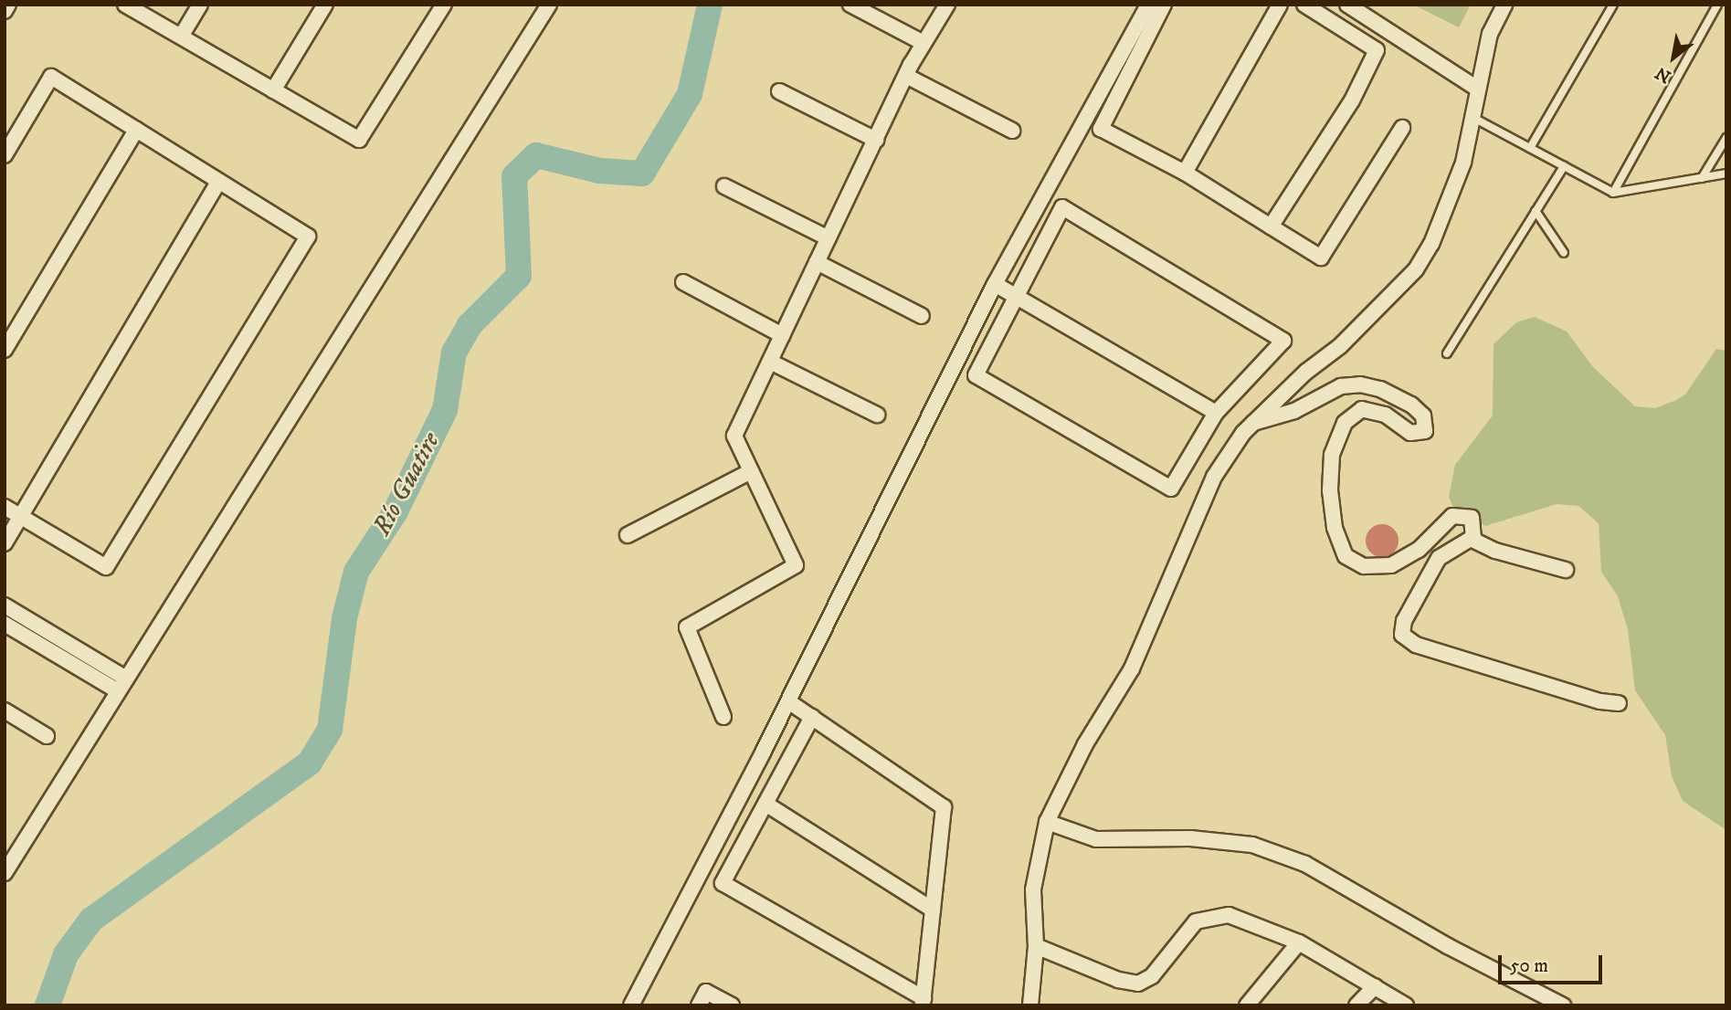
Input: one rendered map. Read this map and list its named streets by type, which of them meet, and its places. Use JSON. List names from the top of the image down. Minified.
{"water":["Río Guatire"],"scale_bar":"50 m","north":"bottom left"}
